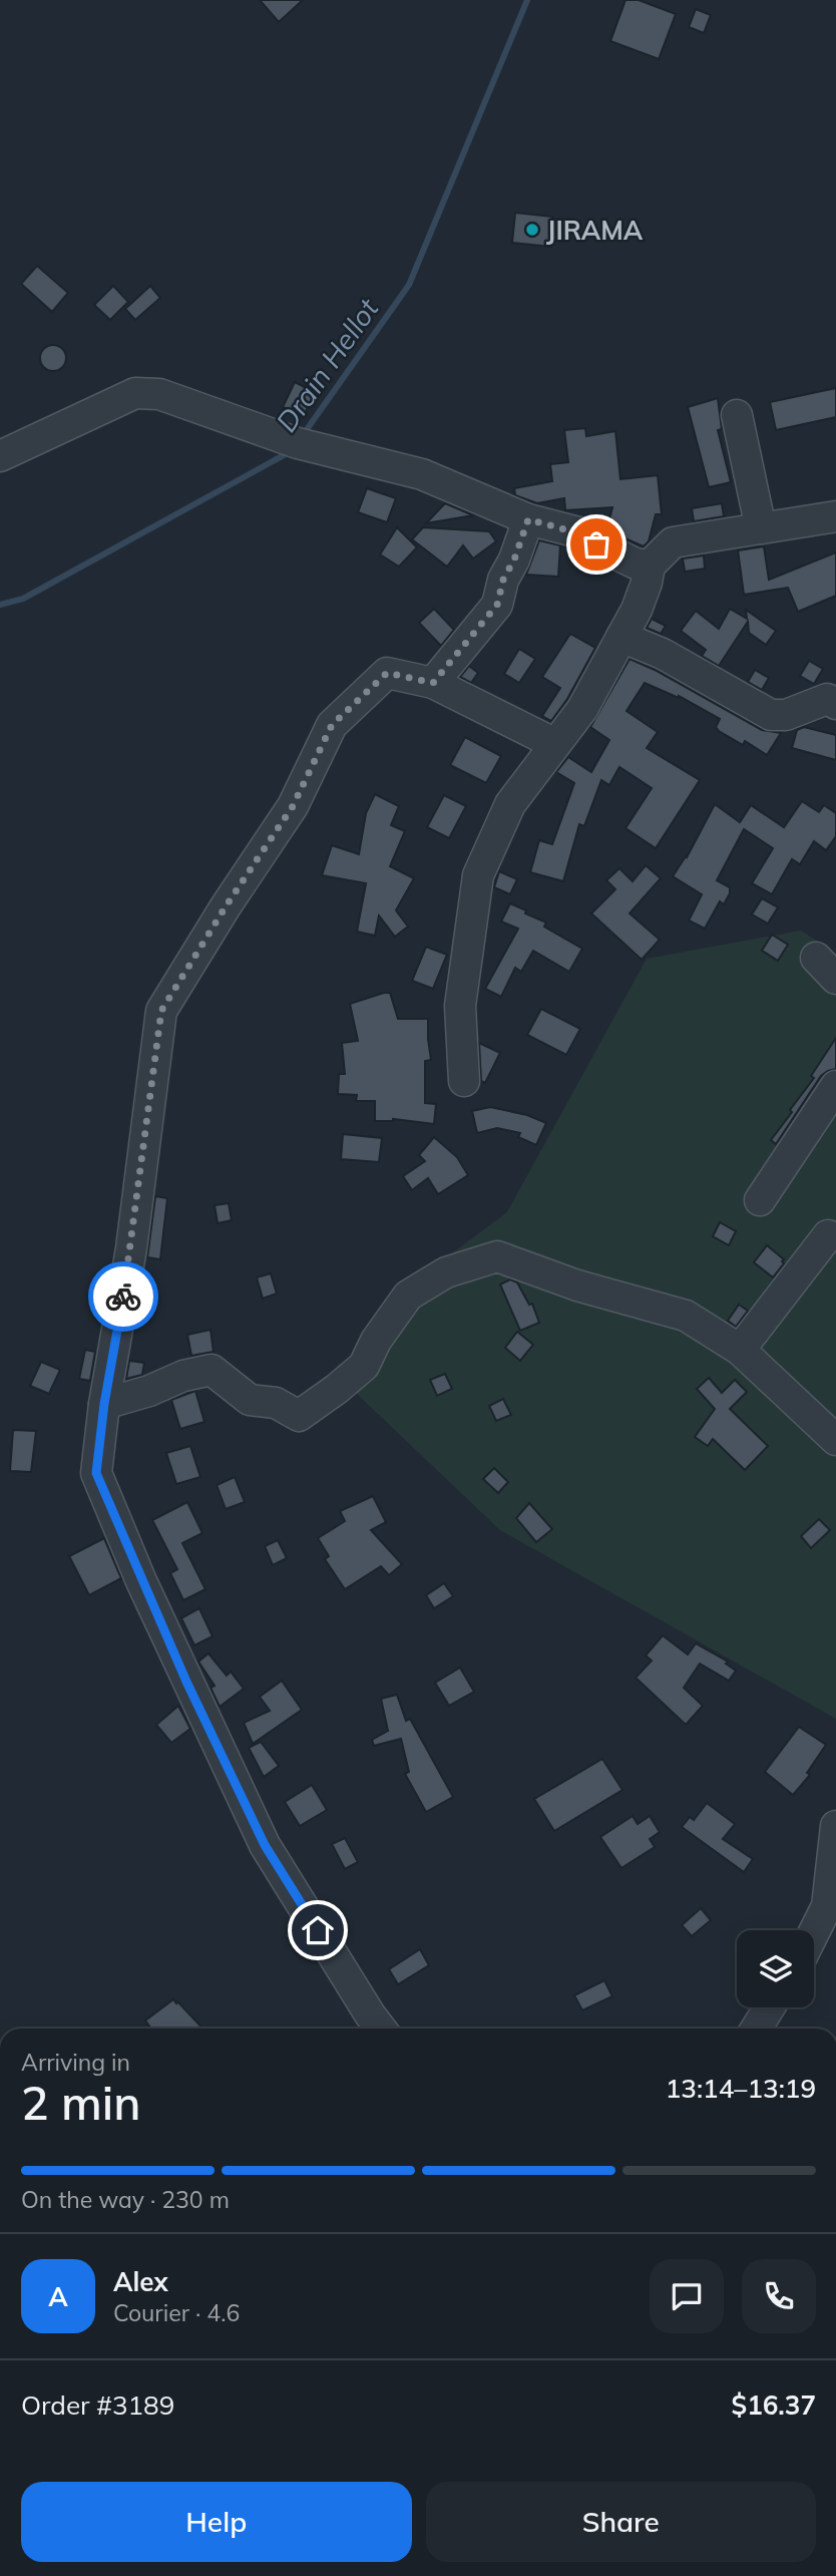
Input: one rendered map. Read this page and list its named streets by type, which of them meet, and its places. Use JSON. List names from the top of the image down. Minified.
{"water":["Drain Hellot"],"places":["JIRAMA"],"page":{"heading":["2 min","Arriving in","13:14–13:19"],"panel":["Alex","Courier · 4.6","Order #3189","$16.37"],"bar":"On the way · 230 m","round":"A","buttons":["Help","Share"]}}
